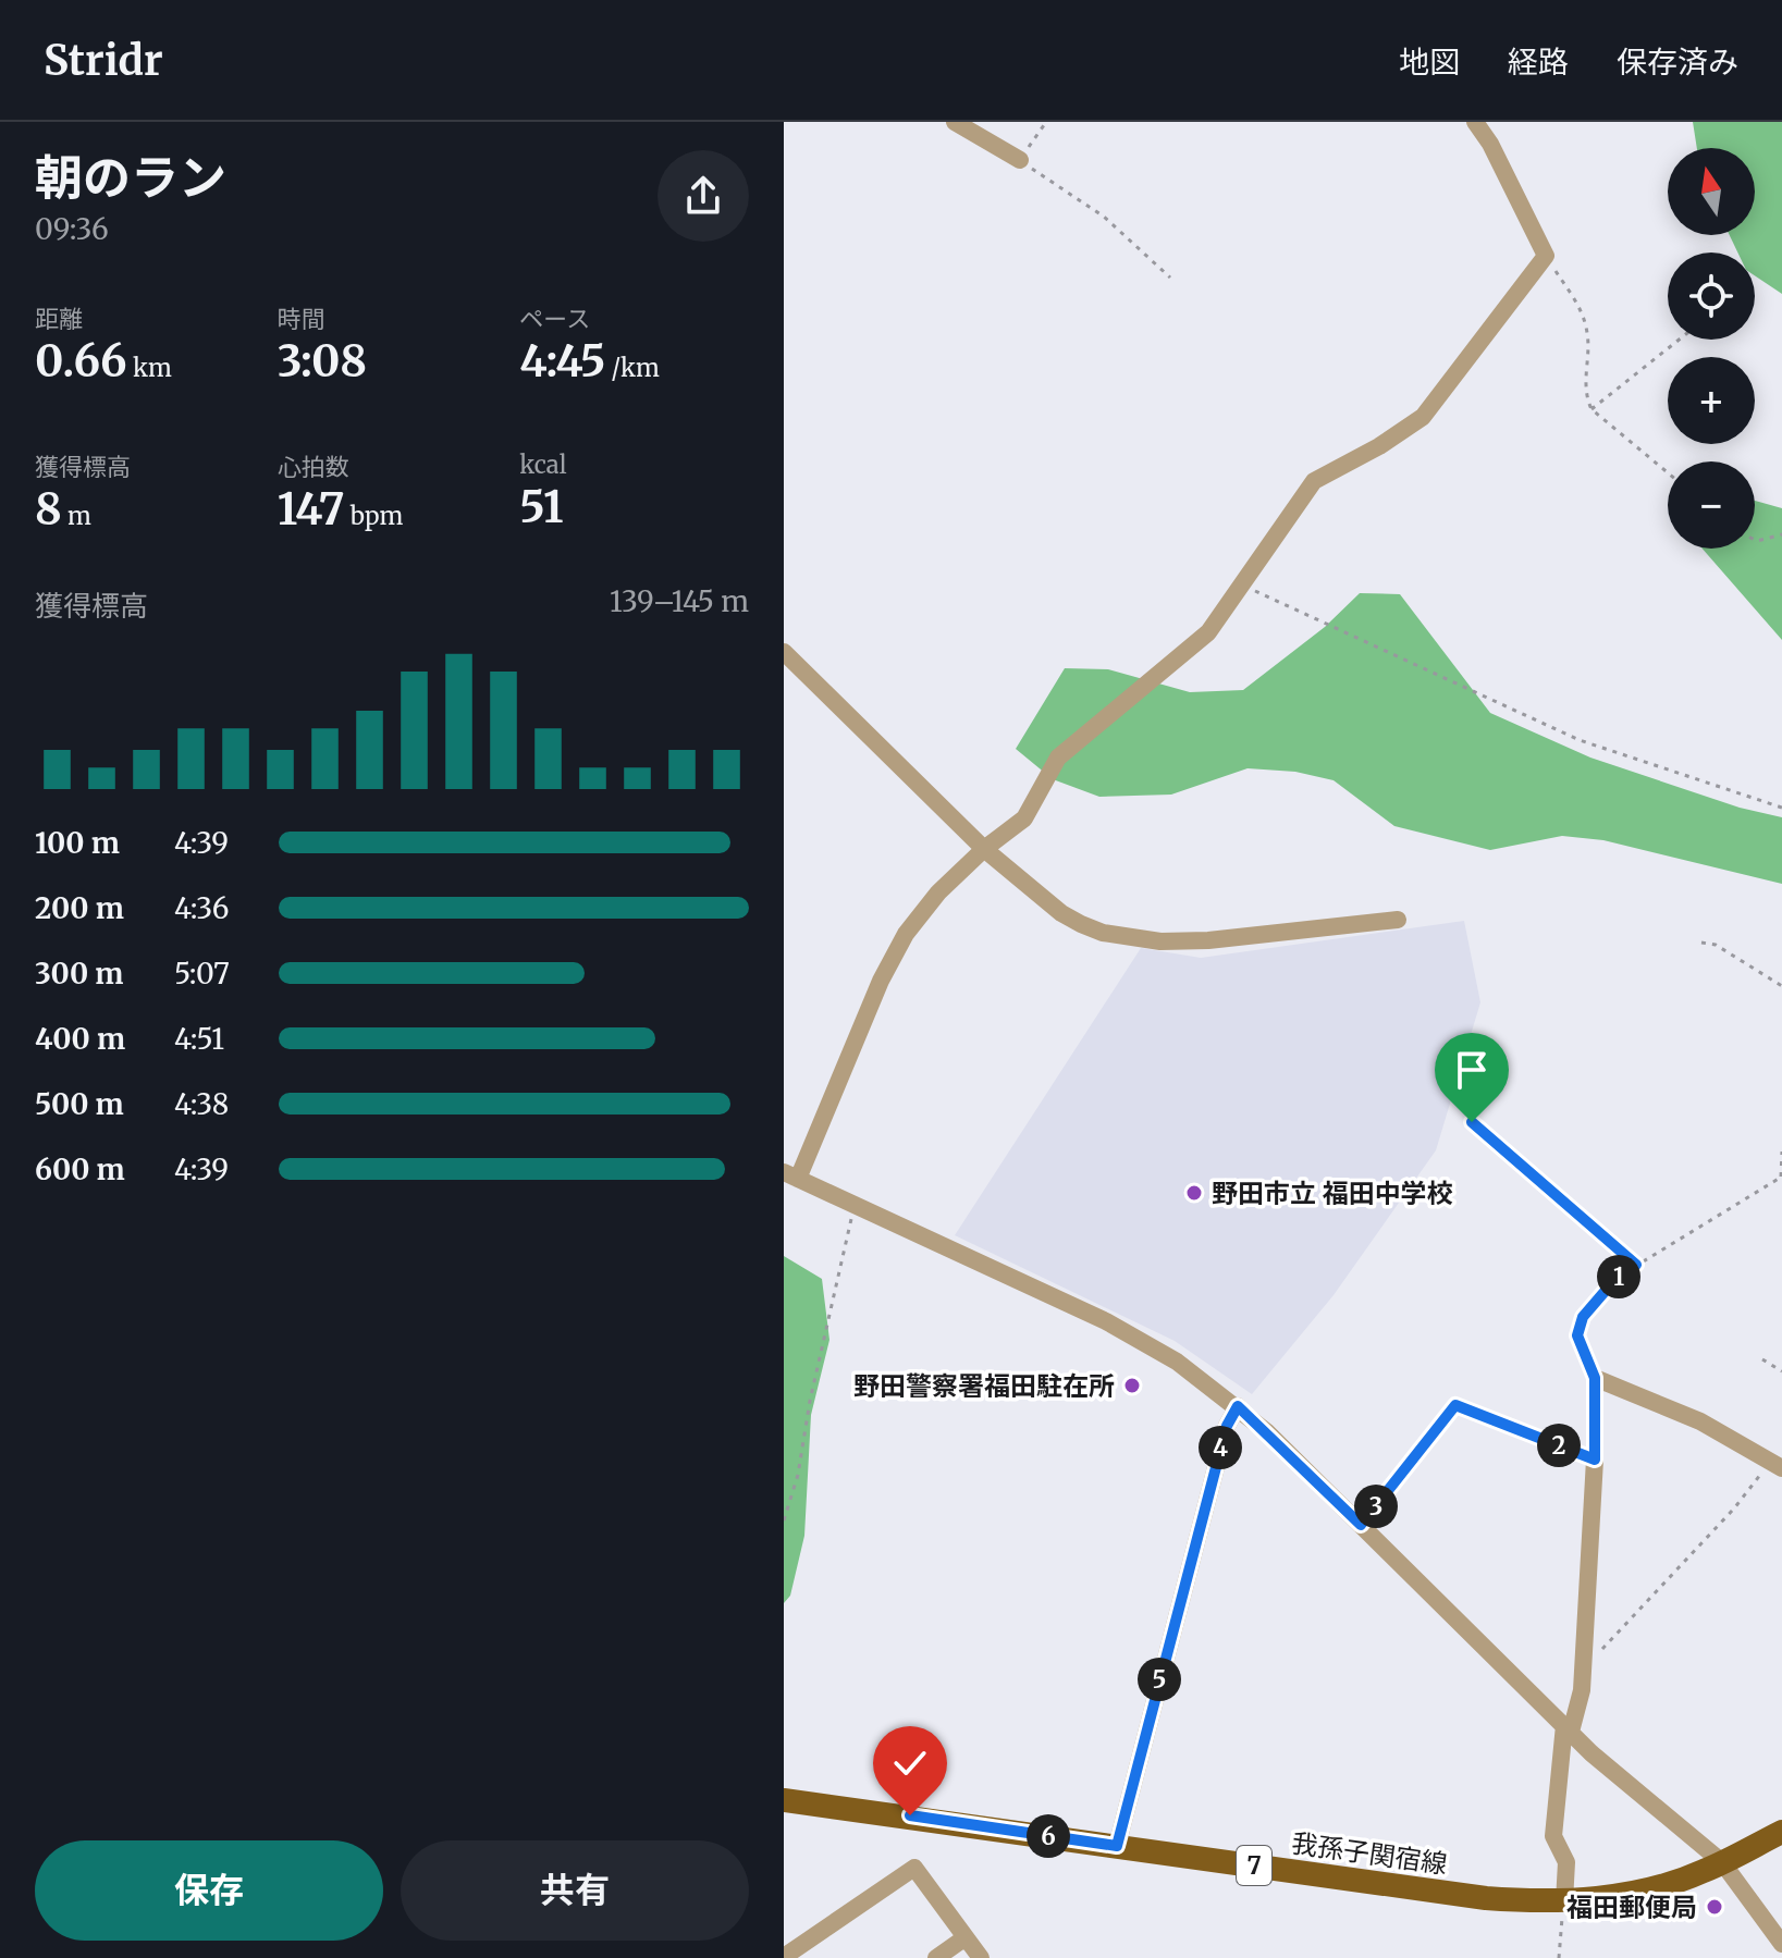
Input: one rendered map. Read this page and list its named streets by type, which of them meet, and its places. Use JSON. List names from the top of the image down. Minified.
{"streets":{"main road":["我孫子関宿線","7"]},"places":["野田市立 福田中学校","野田警察署福田駐在所","福田郵便局"],"north":"top","page":{"header":"Stridr","nav":["地図","経路","保存済み"],"heading":["朝のラン","09:36"],"map_buttons":["+","−"],"stats":[["距離","0.66 km"],["時間","3:08"],["ペース","4:45 /km"],["獲得標高","8 m"],["心拍数","147 bpm"],["kcal","51"]],"chart":["獲得標高","139–145 m"],"list":[{"name":"100 m","note":"4:39"},{"name":"200 m","note":"4:36"},{"name":"300 m","note":"5:07"},{"name":"400 m","note":"4:51"},{"name":"500 m","note":"4:38"},{"name":"600 m","note":"4:39"}],"pins":["1","2","4","3","5","6"],"buttons":["保存","共有"]}}
